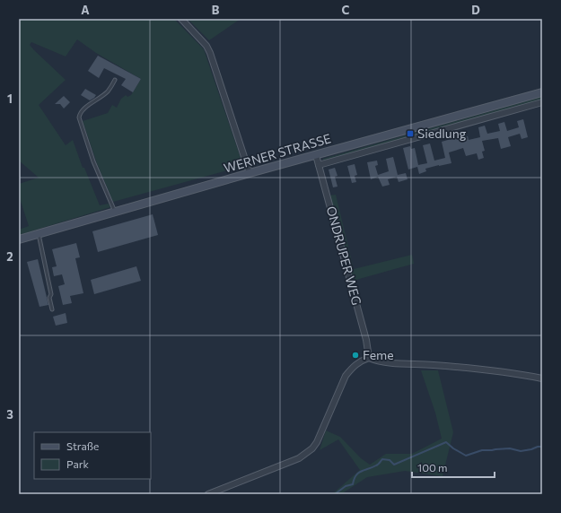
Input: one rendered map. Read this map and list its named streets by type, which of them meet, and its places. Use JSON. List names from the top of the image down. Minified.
{"streets":{"main road":["WERNER STRASSE"],"street":["ONDRUPER WEG"]},"crossings":[["WERNER STRASSE","ONDRUPER WEG"]],"places":{"transit":["Siedlung"],"other":["Feme"]},"legend":["Straße","Park"],"scale_bar":"100 m","grid":{"columns":["A","B","C","D"],"rows":["1","2","3"]}}
